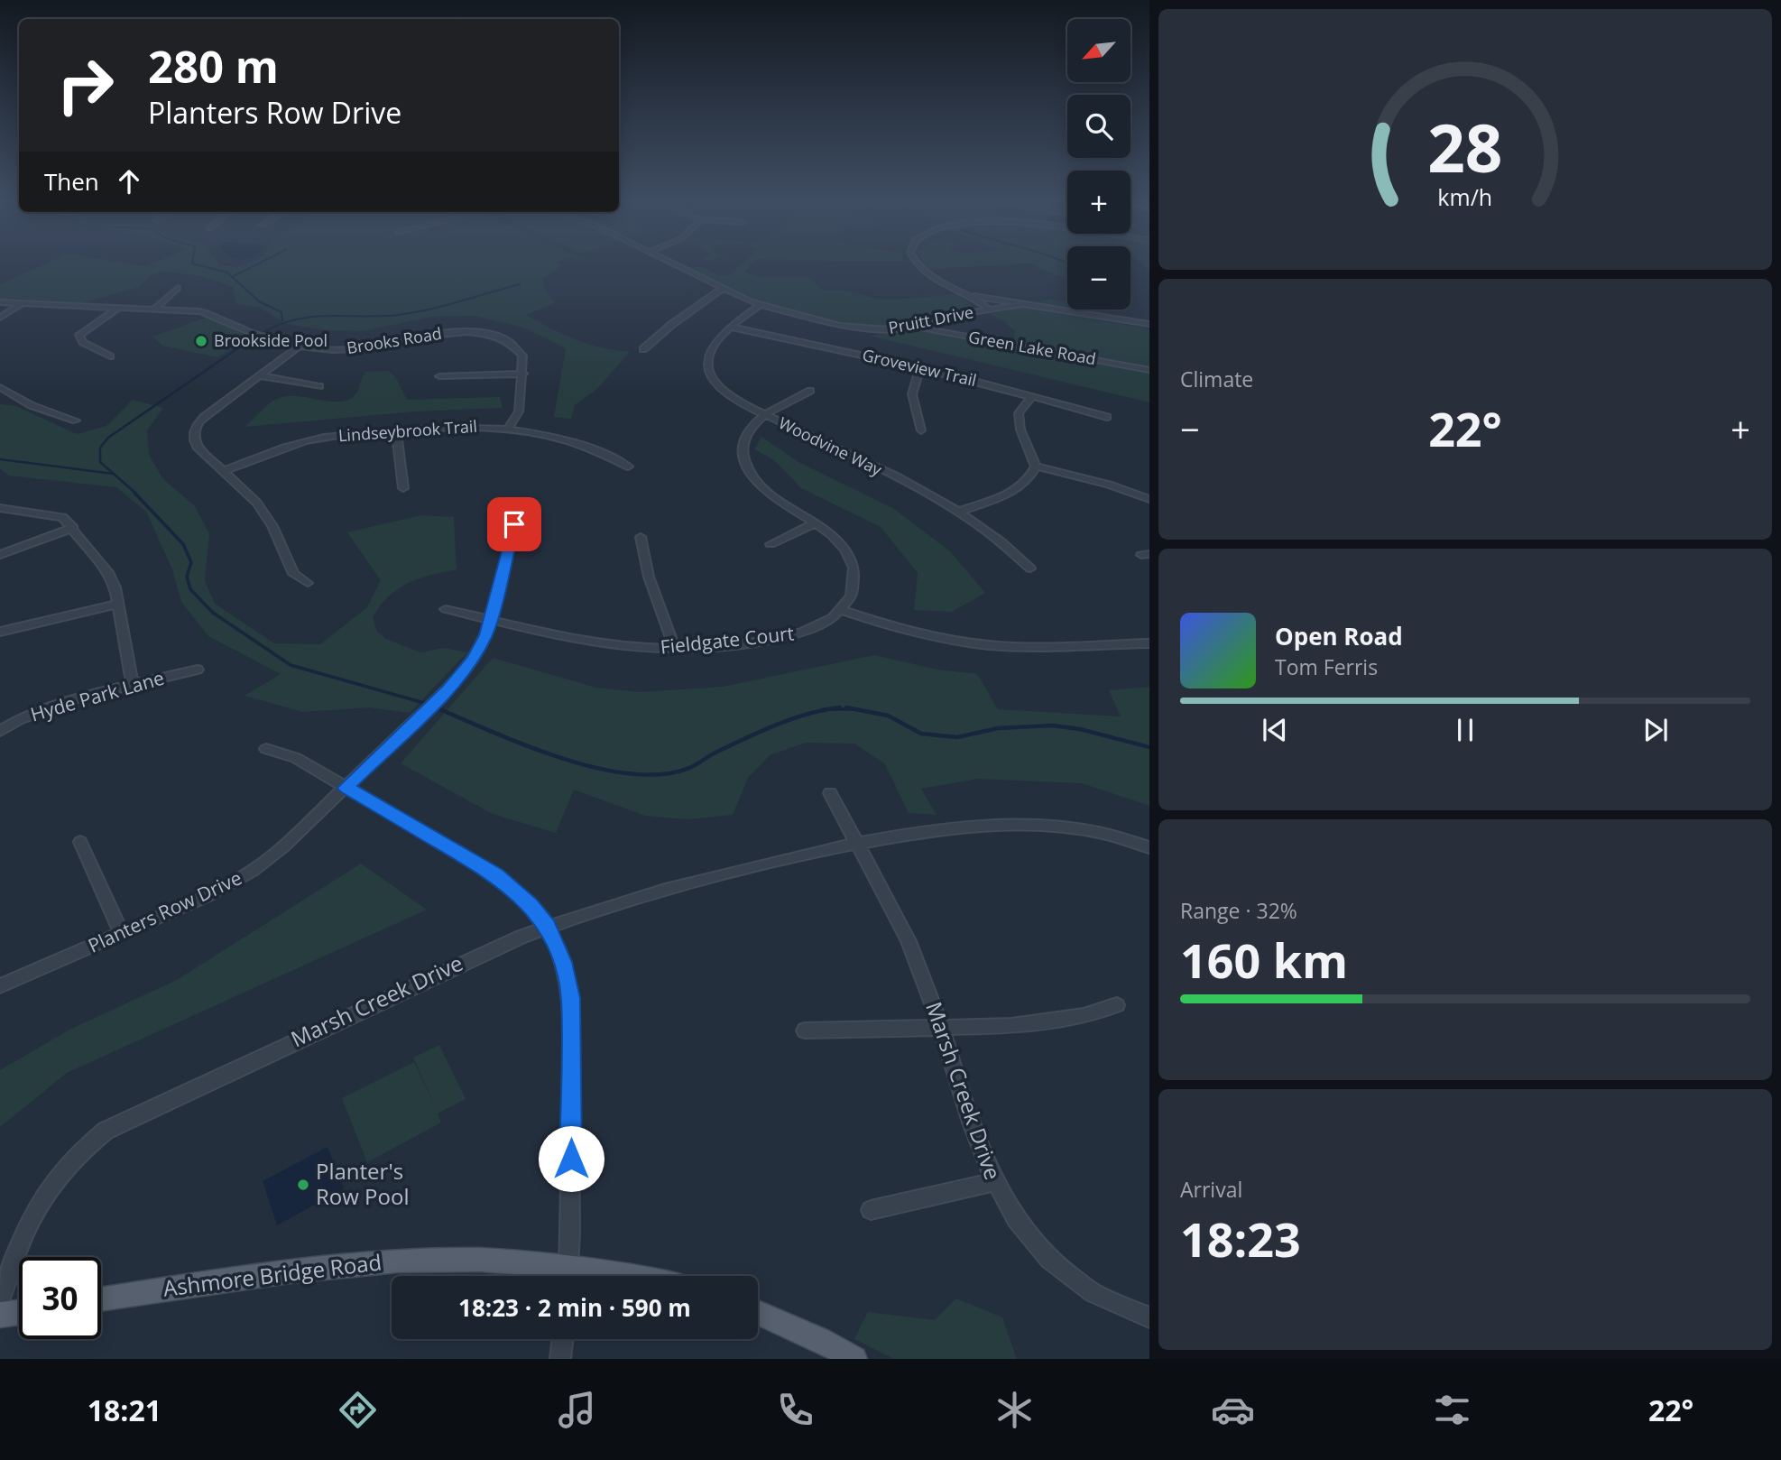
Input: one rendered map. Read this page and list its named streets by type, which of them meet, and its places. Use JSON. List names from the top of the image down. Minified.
{"streets":{"main road":["Ashmore Bridge Road"],"street":["Pruitt Drive","Brooks Road","Green Lake Road","Groveview Trail","Lindseybrook Trail","Woodvine Way","Fieldgate Court","Hyde Park Lane","Planters Row Drive","Marsh Creek Drive"]},"crossings":[["Pruitt Drive","Green Lake Road"],["Pruitt Drive","Woodvine Way"],["Brooks Road","Lindseybrook Trail"],["Groveview Trail","Woodvine Way"],["Fieldgate Court","Planters Row Drive"]],"places":["Brookside Pool","Planter's Row Pool"],"north":"bottom left","page":{"map_buttons":["+","−"],"turn":["280 m","Planters Row Drive"],"then":"Then","tile":["Climate",["Range · 32%","160 km"],["Arrival","18:23"]],"heat":["−","22°","+"],"song":["Open Road","Tom Ferris"],"limit":"30","trip":"18:23 · 2 min · 590 m","tabs":["18:21","22°"],"gauge":["28","km/h"]}}
